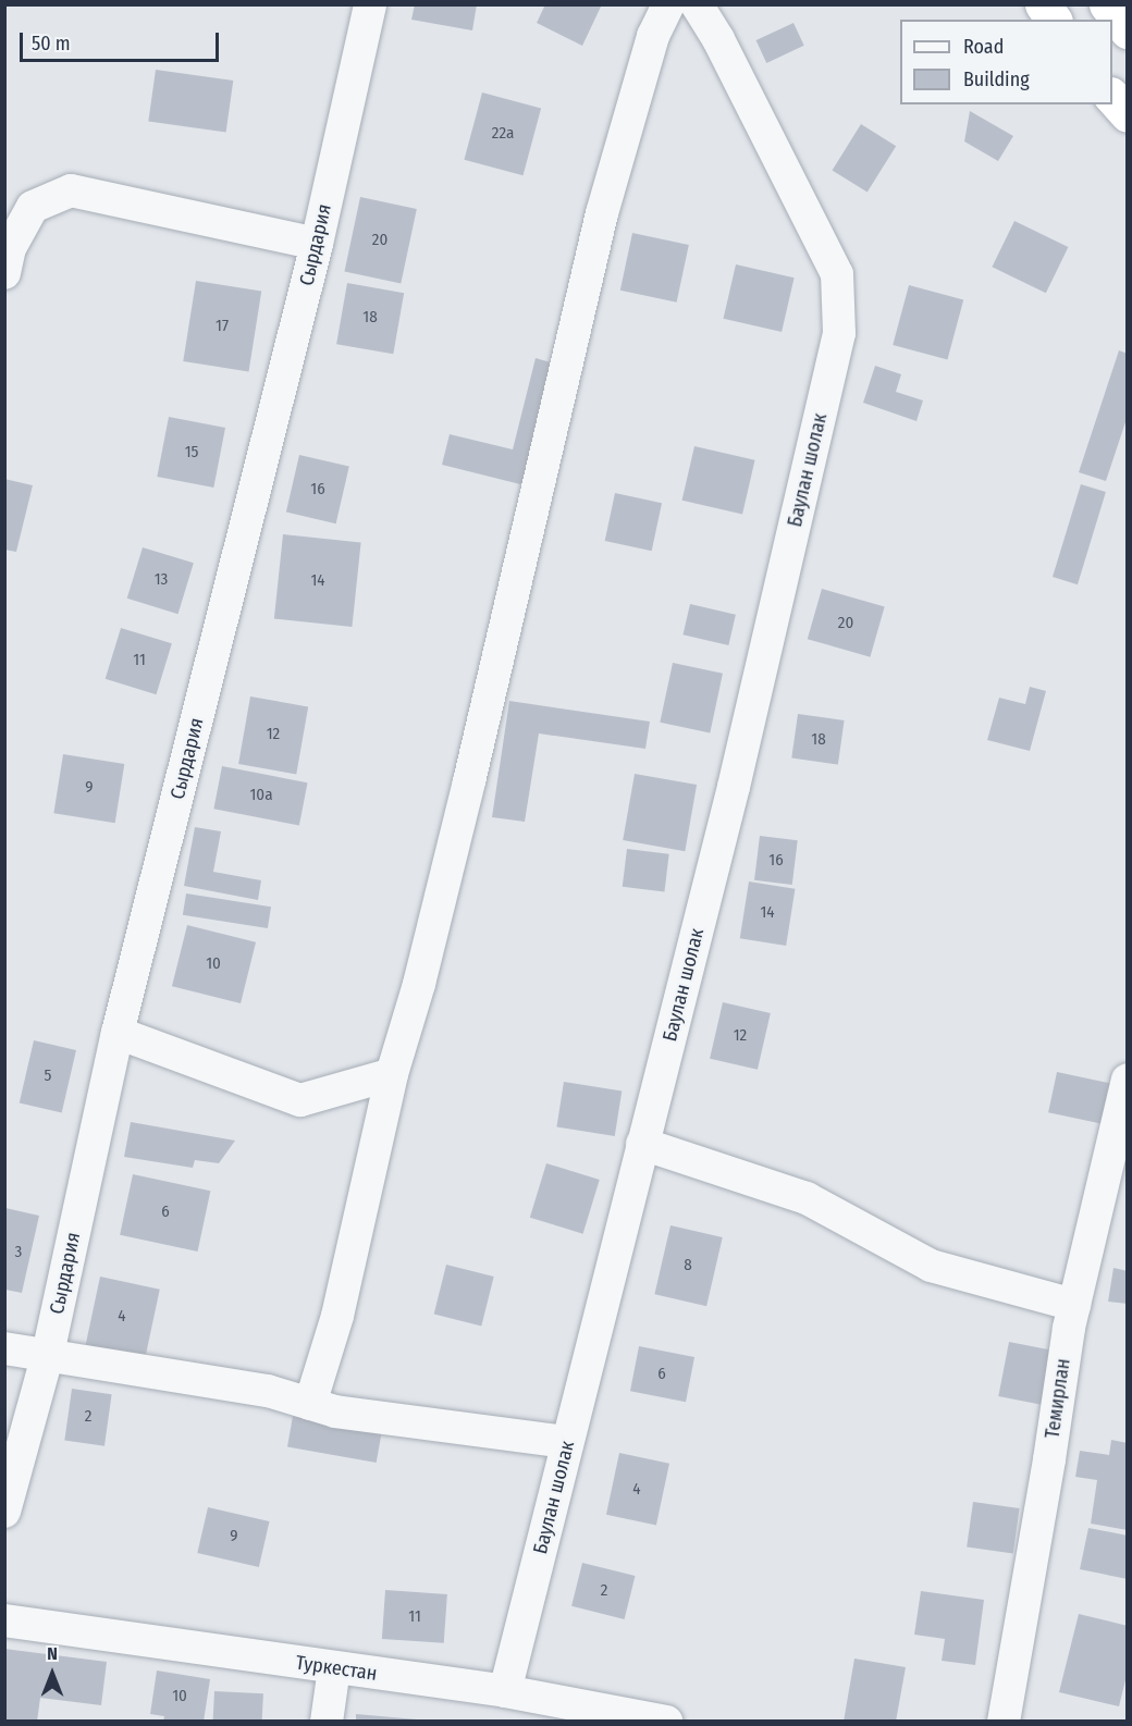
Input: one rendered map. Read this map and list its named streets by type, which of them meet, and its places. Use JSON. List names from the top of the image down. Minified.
{"streets":{"street":["Сырдария","Баулан шолак","Темирлан","Туркестан"]},"crossings":[["Баулан шолак","Туркестан"]],"house_numbers":["22а","20","18","17","15","16","13","14","20","11","12","18","9","10а","16","14","10","12","5","6","3","8","4","6","2","4","9","2","11","10"],"legend":["Road","Building"],"scale_bar":"50 m","north":"top"}
